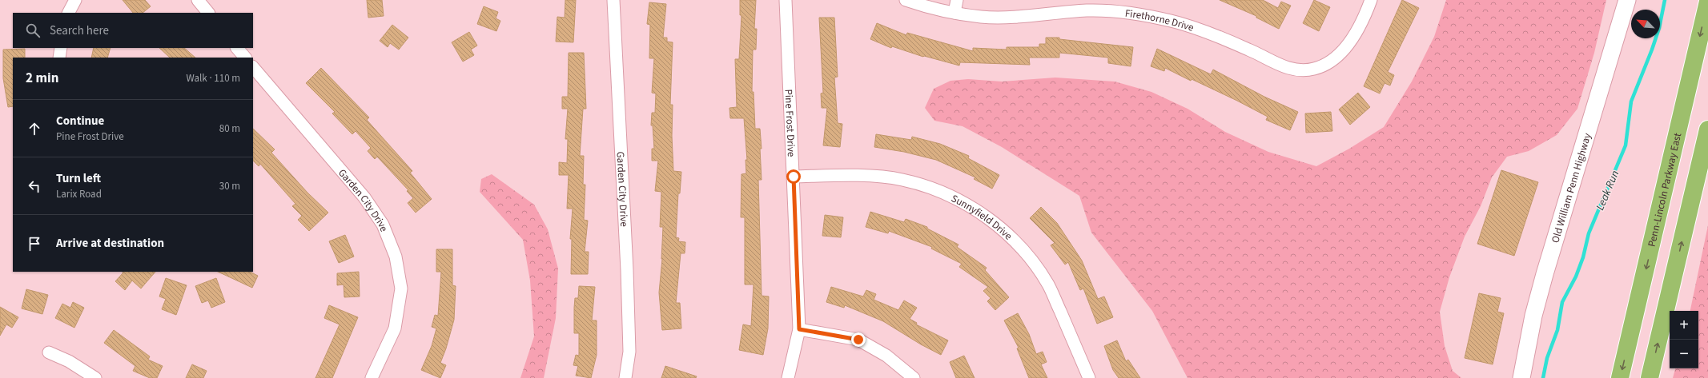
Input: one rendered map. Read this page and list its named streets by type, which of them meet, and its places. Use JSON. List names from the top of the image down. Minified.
{"streets":{"highway":["Penn-Lincoln Parkway East"],"main road":["Old William Penn Highway"],"street":["Firethorne Drive","Pine Frost Drive","Garden City Drive","Sunnyfield Drive"]},"crossings":[["Pine Frost Drive","Sunnyfield Drive"]],"water":["Leak Run"],"north":"top left","page":{"search":"Search here","heading":["2 min","Walk · 110 m"],"list":[["Continue","Pine Frost Drive","80 m"],["Turn left","Larix Road","30 m"],"Arrive at destination"],"map_buttons":["+","−"]}}
